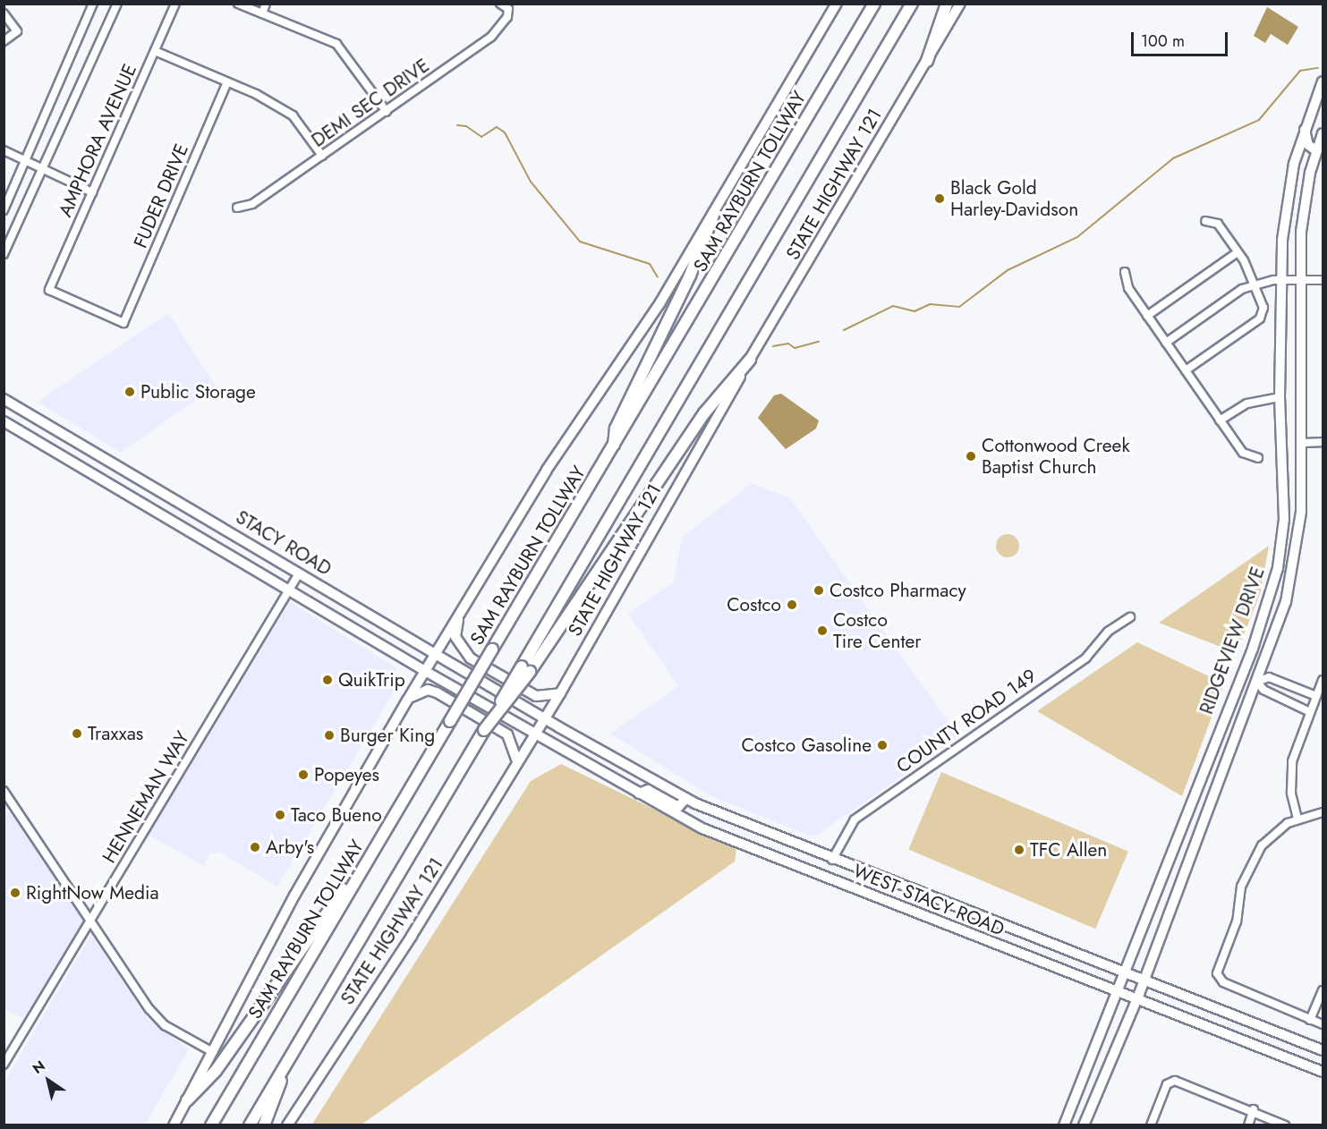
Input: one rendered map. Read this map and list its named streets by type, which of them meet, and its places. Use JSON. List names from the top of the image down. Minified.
{"streets":{"highway":["SAM RAYBURN TOLLWAY"],"main road":["STATE HIGHWAY 121","STACY ROAD","RIDGEVIEW DRIVE","WEST STACY ROAD"],"street":["DEMI SEC DRIVE","AMPHORA AVENUE","FUDER DRIVE","COUNTY ROAD 149","HENNEMAN WAY"]},"crossings":[["AMPHORA AVENUE","FUDER DRIVE"],["STATE HIGHWAY 121","STACY ROAD"],["STATE HIGHWAY 121","WEST STACY ROAD"],["STACY ROAD","HENNEMAN WAY"],["STACY ROAD","WEST STACY ROAD"],["RIDGEVIEW DRIVE","WEST STACY ROAD"],["COUNTY ROAD 149","WEST STACY ROAD"]],"places":["Black Gold Harley-Davidson","Public Storage","Cottonwood Creek Baptist Church","Costco Pharmacy","Costco","Costco Tire Center","QuikTrip","Traxxas","Burger King","Costco Gasoline","Popeyes","Taco Bueno","Arby's","TFC Allen","RightNow Media"],"scale_bar":"100 m","north":"top left"}
